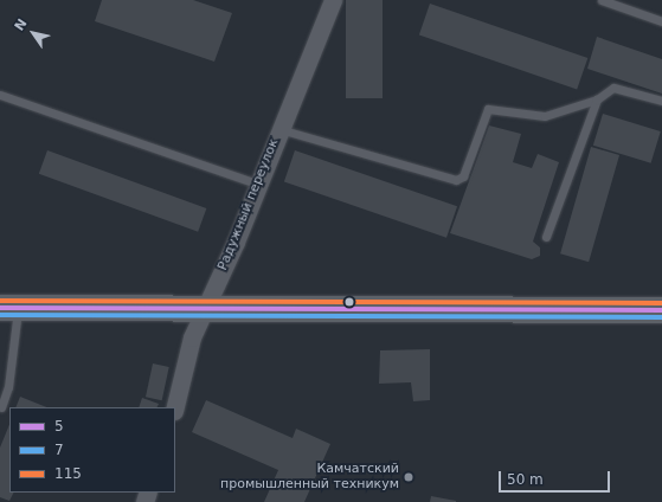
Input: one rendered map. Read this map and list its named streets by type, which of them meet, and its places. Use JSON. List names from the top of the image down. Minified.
{"streets":{"street":["Радужный переулок"]},"places":["Камчатский промышленный техникум"],"lines":["transit line 115","transit line 5","transit line 7"],"legend":["5","7","115"],"scale_bar":"50 m","north":"top left"}
